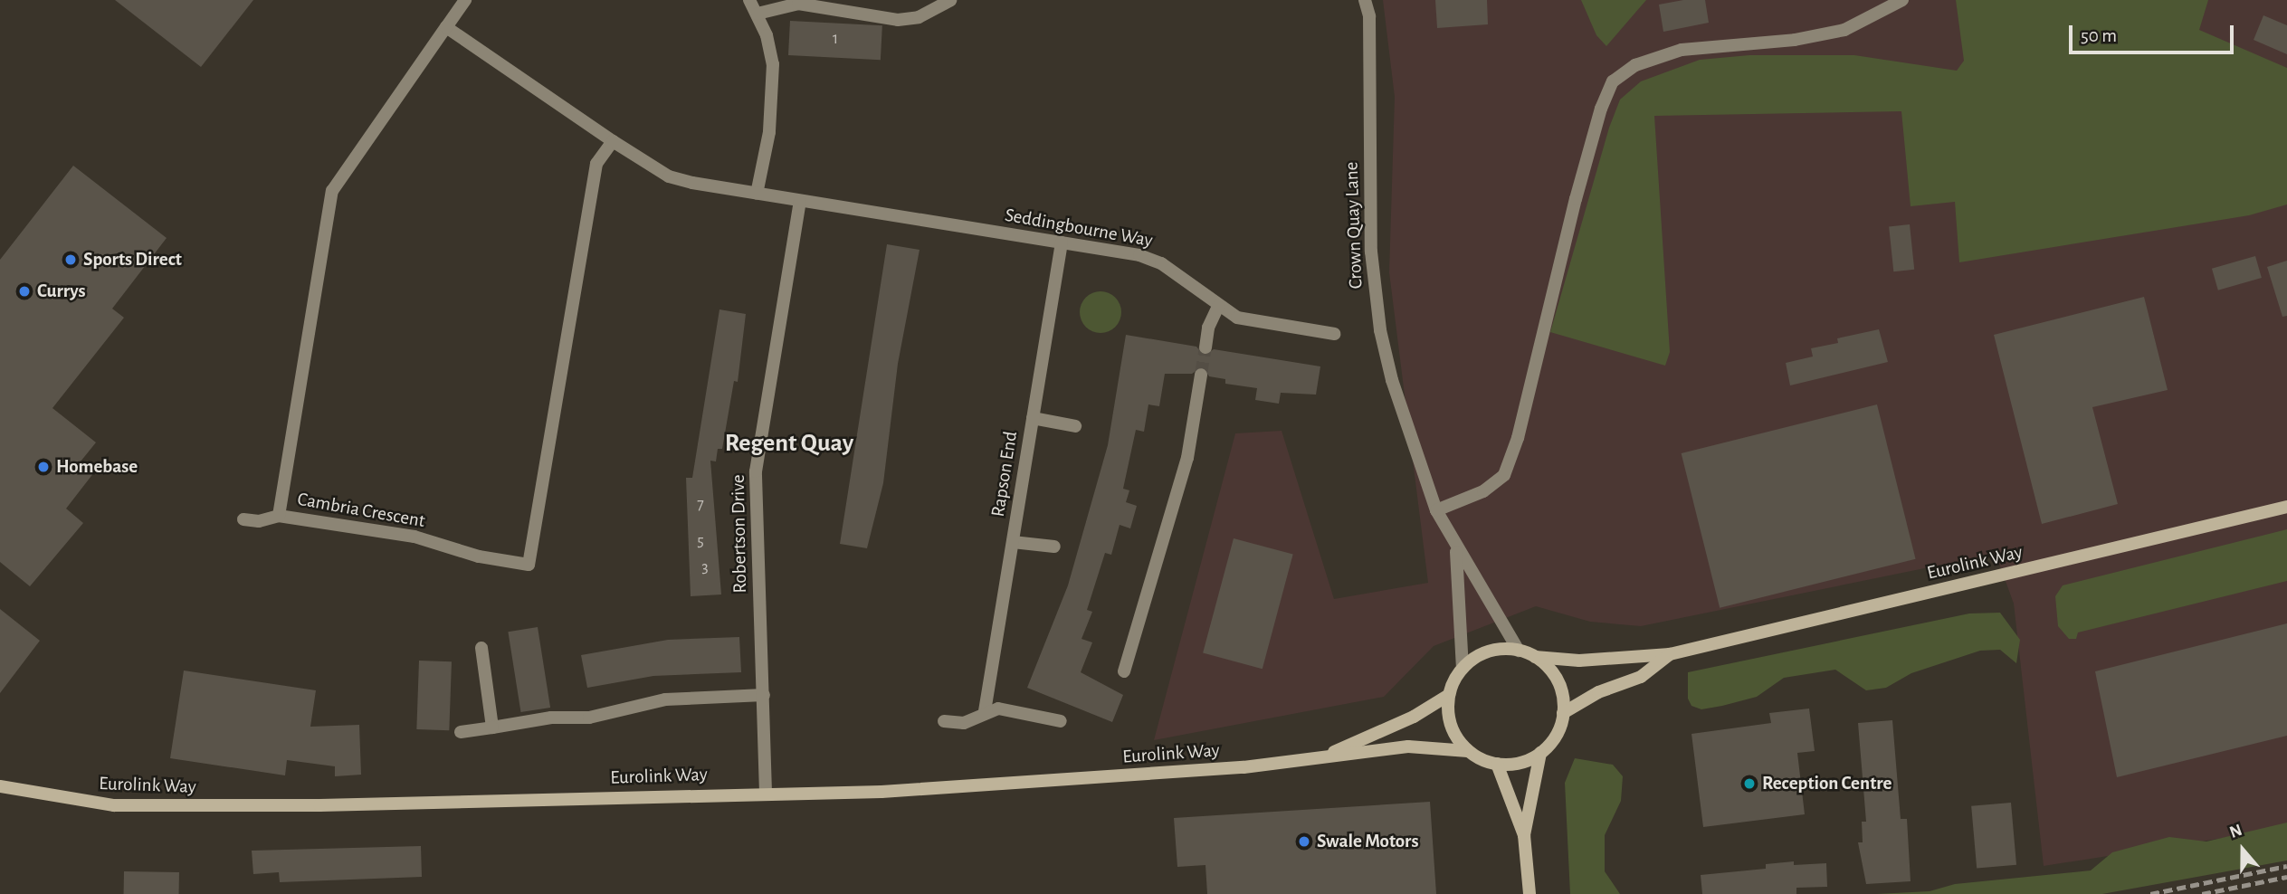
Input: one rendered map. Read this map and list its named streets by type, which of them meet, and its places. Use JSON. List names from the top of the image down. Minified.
{"streets":{"main road":["Eurolink Way"],"street":["Crown Quay Lane","Seddingbourne Way","Rapson End","Cambria Crescent","Robertson Drive"]},"crossings":[["Crown Quay Lane","Eurolink Way"],["Seddingbourne Way","Rapson End"],["Seddingbourne Way","Robertson Drive"],["Robertson Drive","Eurolink Way"]],"districts":["Regent Quay"],"places":["Sports Direct","Currys","Homebase","Reception Centre","Swale Motors"],"house_numbers":["1","7","5","3"],"scale_bar":"50 m","north":"top"}
